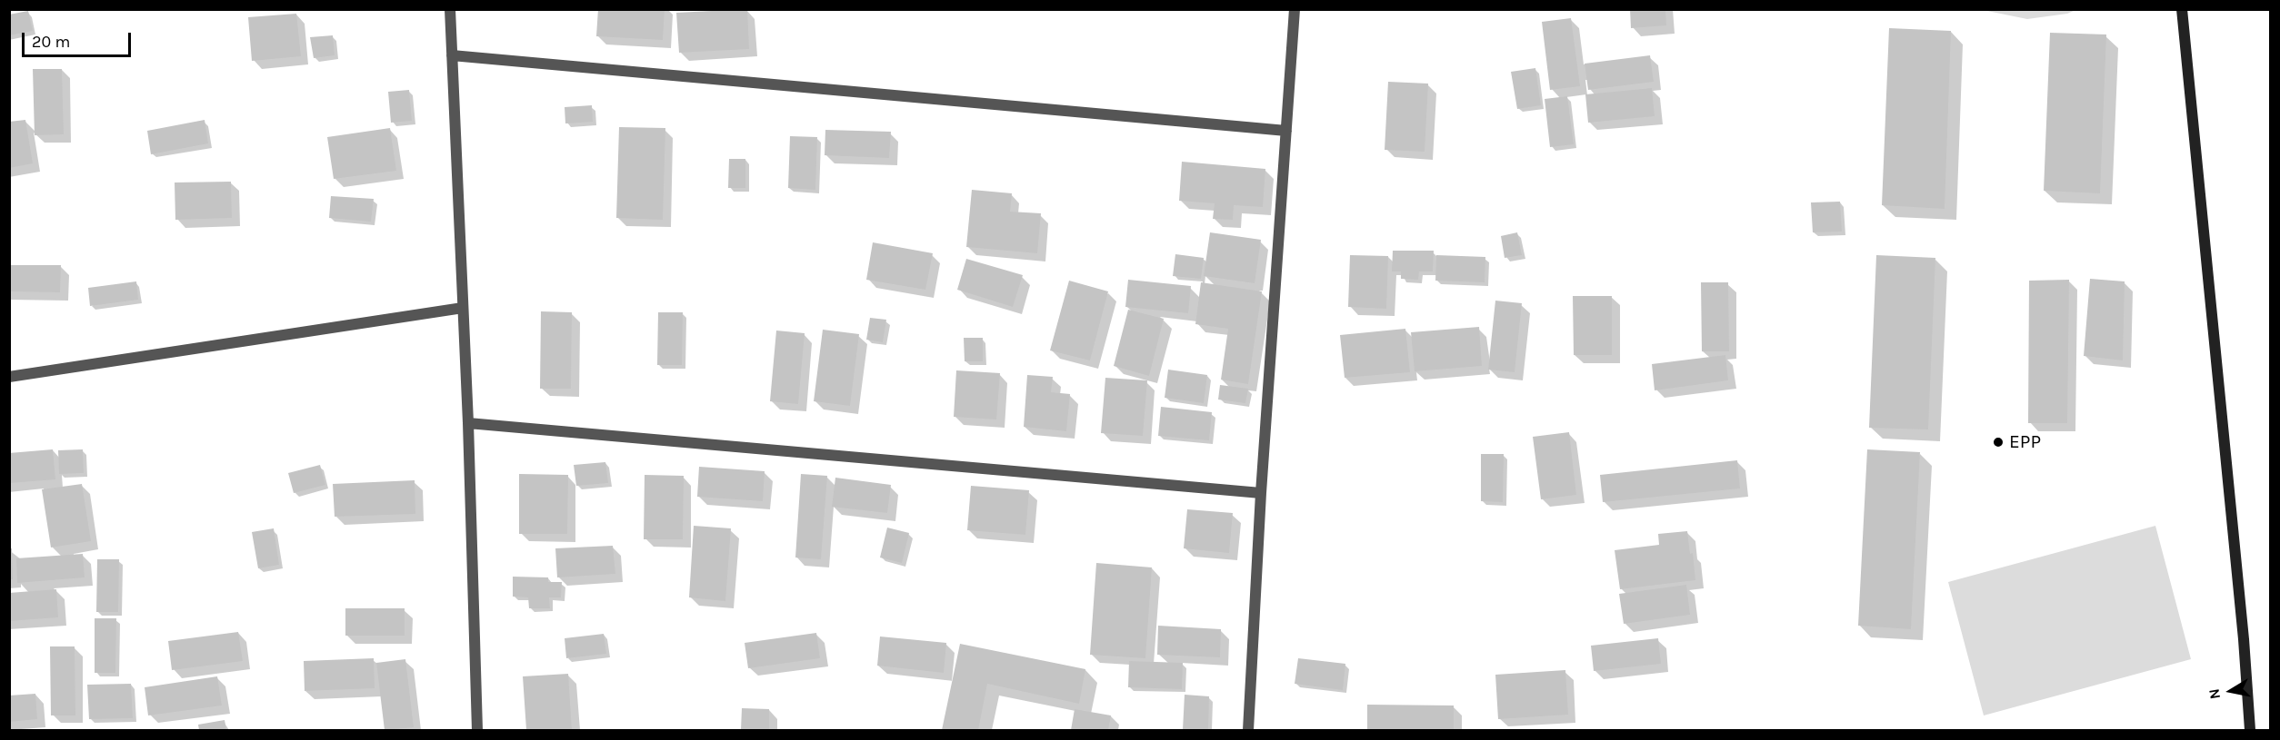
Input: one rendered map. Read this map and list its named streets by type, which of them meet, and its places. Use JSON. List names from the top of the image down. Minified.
{"places":["EPP"],"scale_bar":"20 m","north":"left"}
